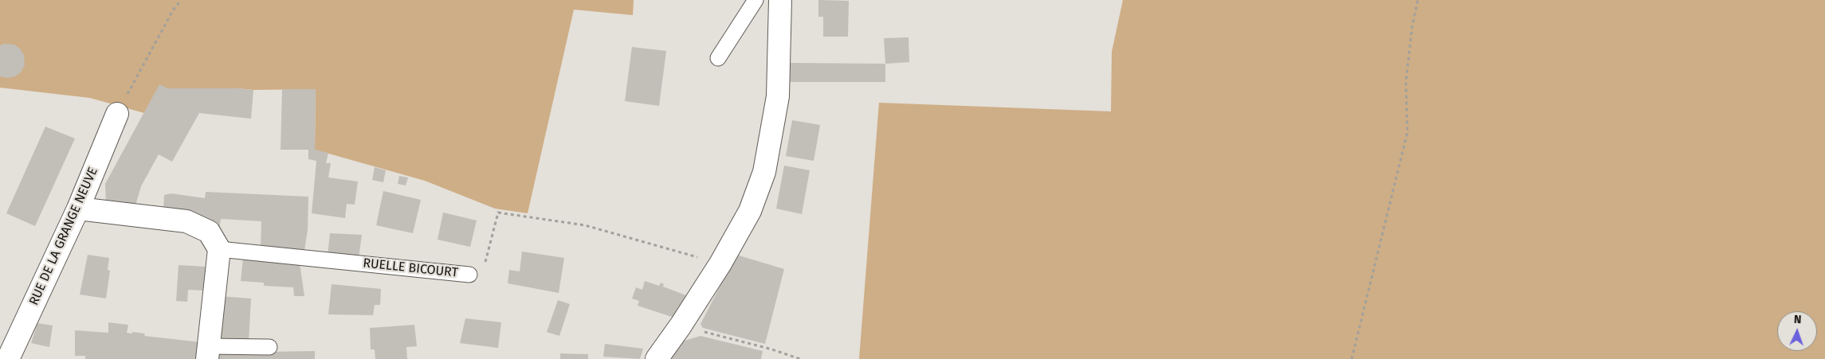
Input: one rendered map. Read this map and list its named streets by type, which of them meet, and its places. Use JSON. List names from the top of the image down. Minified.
{"streets":{"street":["RUE DE LA GRANGE NEUVE"],"lane":["RUELLE BICOURT"]},"north":"top"}
